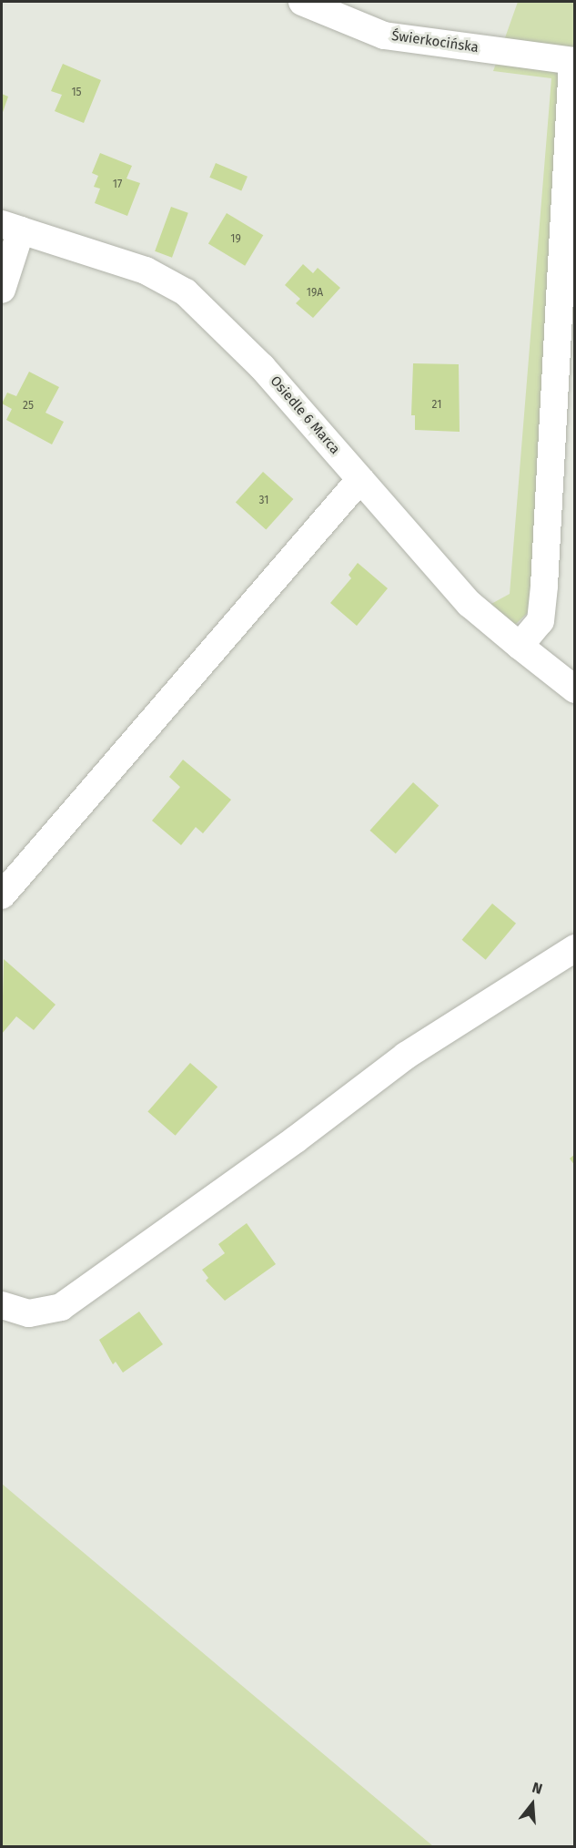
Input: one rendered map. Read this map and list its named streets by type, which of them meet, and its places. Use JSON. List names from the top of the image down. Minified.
{"streets":{"street":["Świerkocińska","Osiedle 6 Marca"]},"house_numbers":["15","17","19","19A","21","25","31"],"north":"top"}
